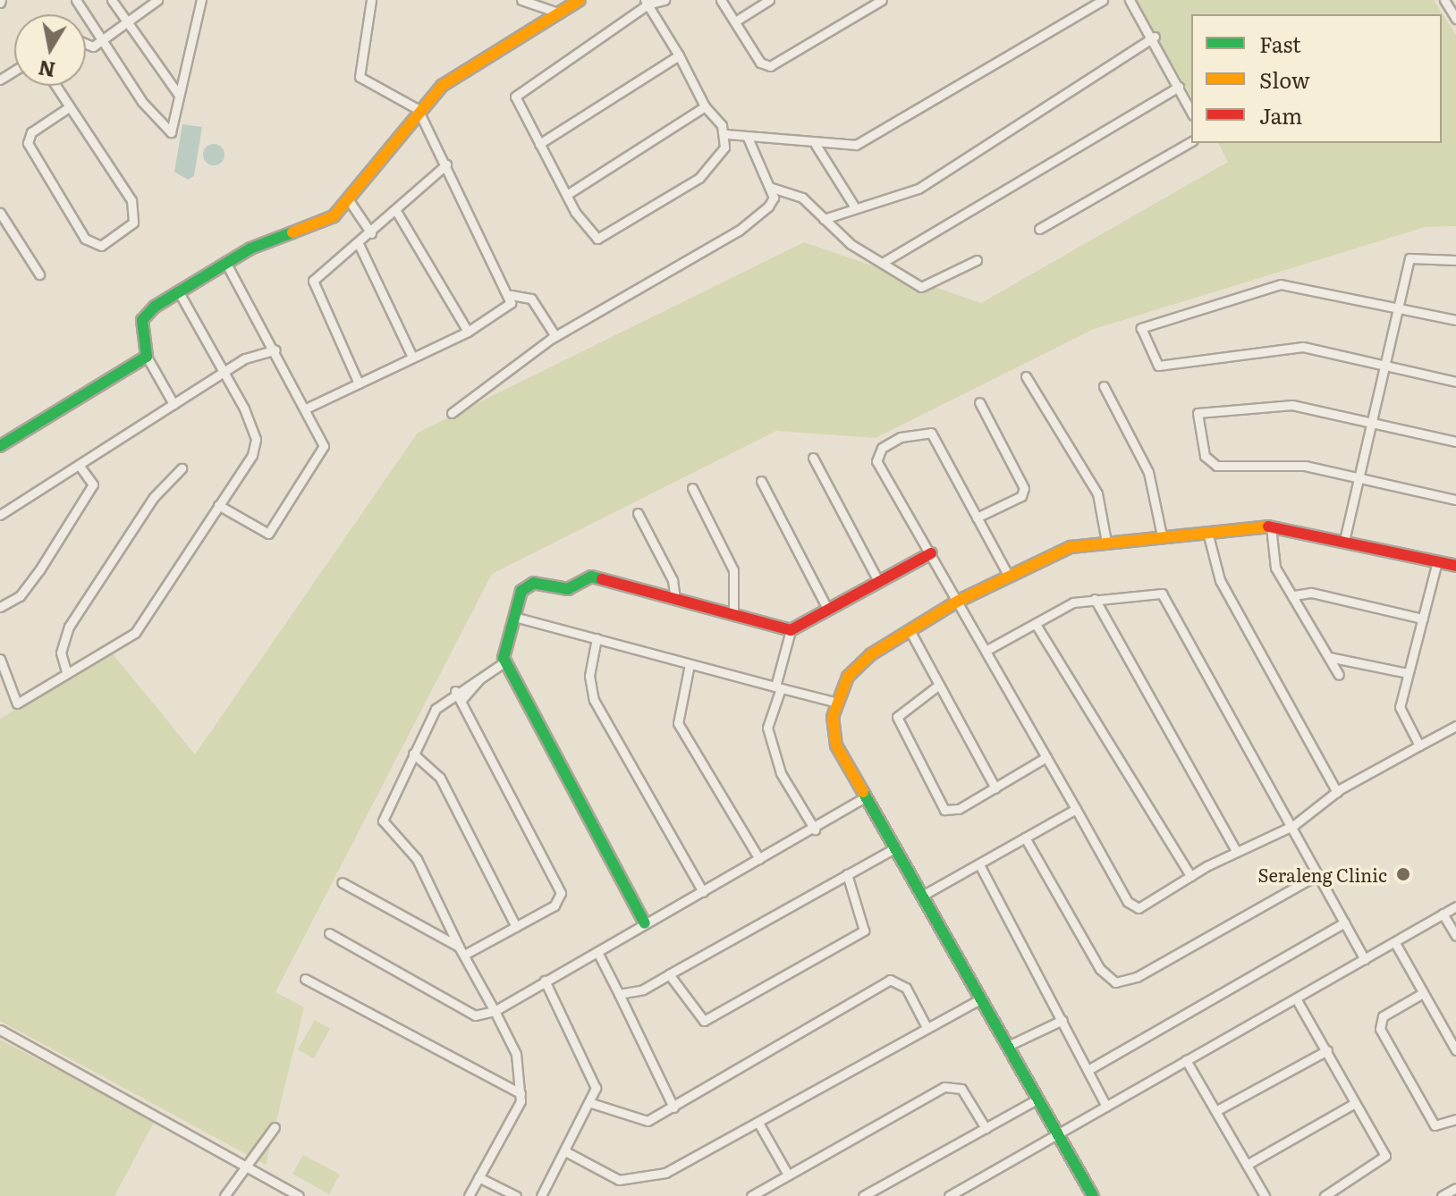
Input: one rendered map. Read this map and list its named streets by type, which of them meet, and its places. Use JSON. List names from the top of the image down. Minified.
{"places":["Seraleng Clinic"],"legend":["Fast","Slow","Jam"],"north":"bottom"}
